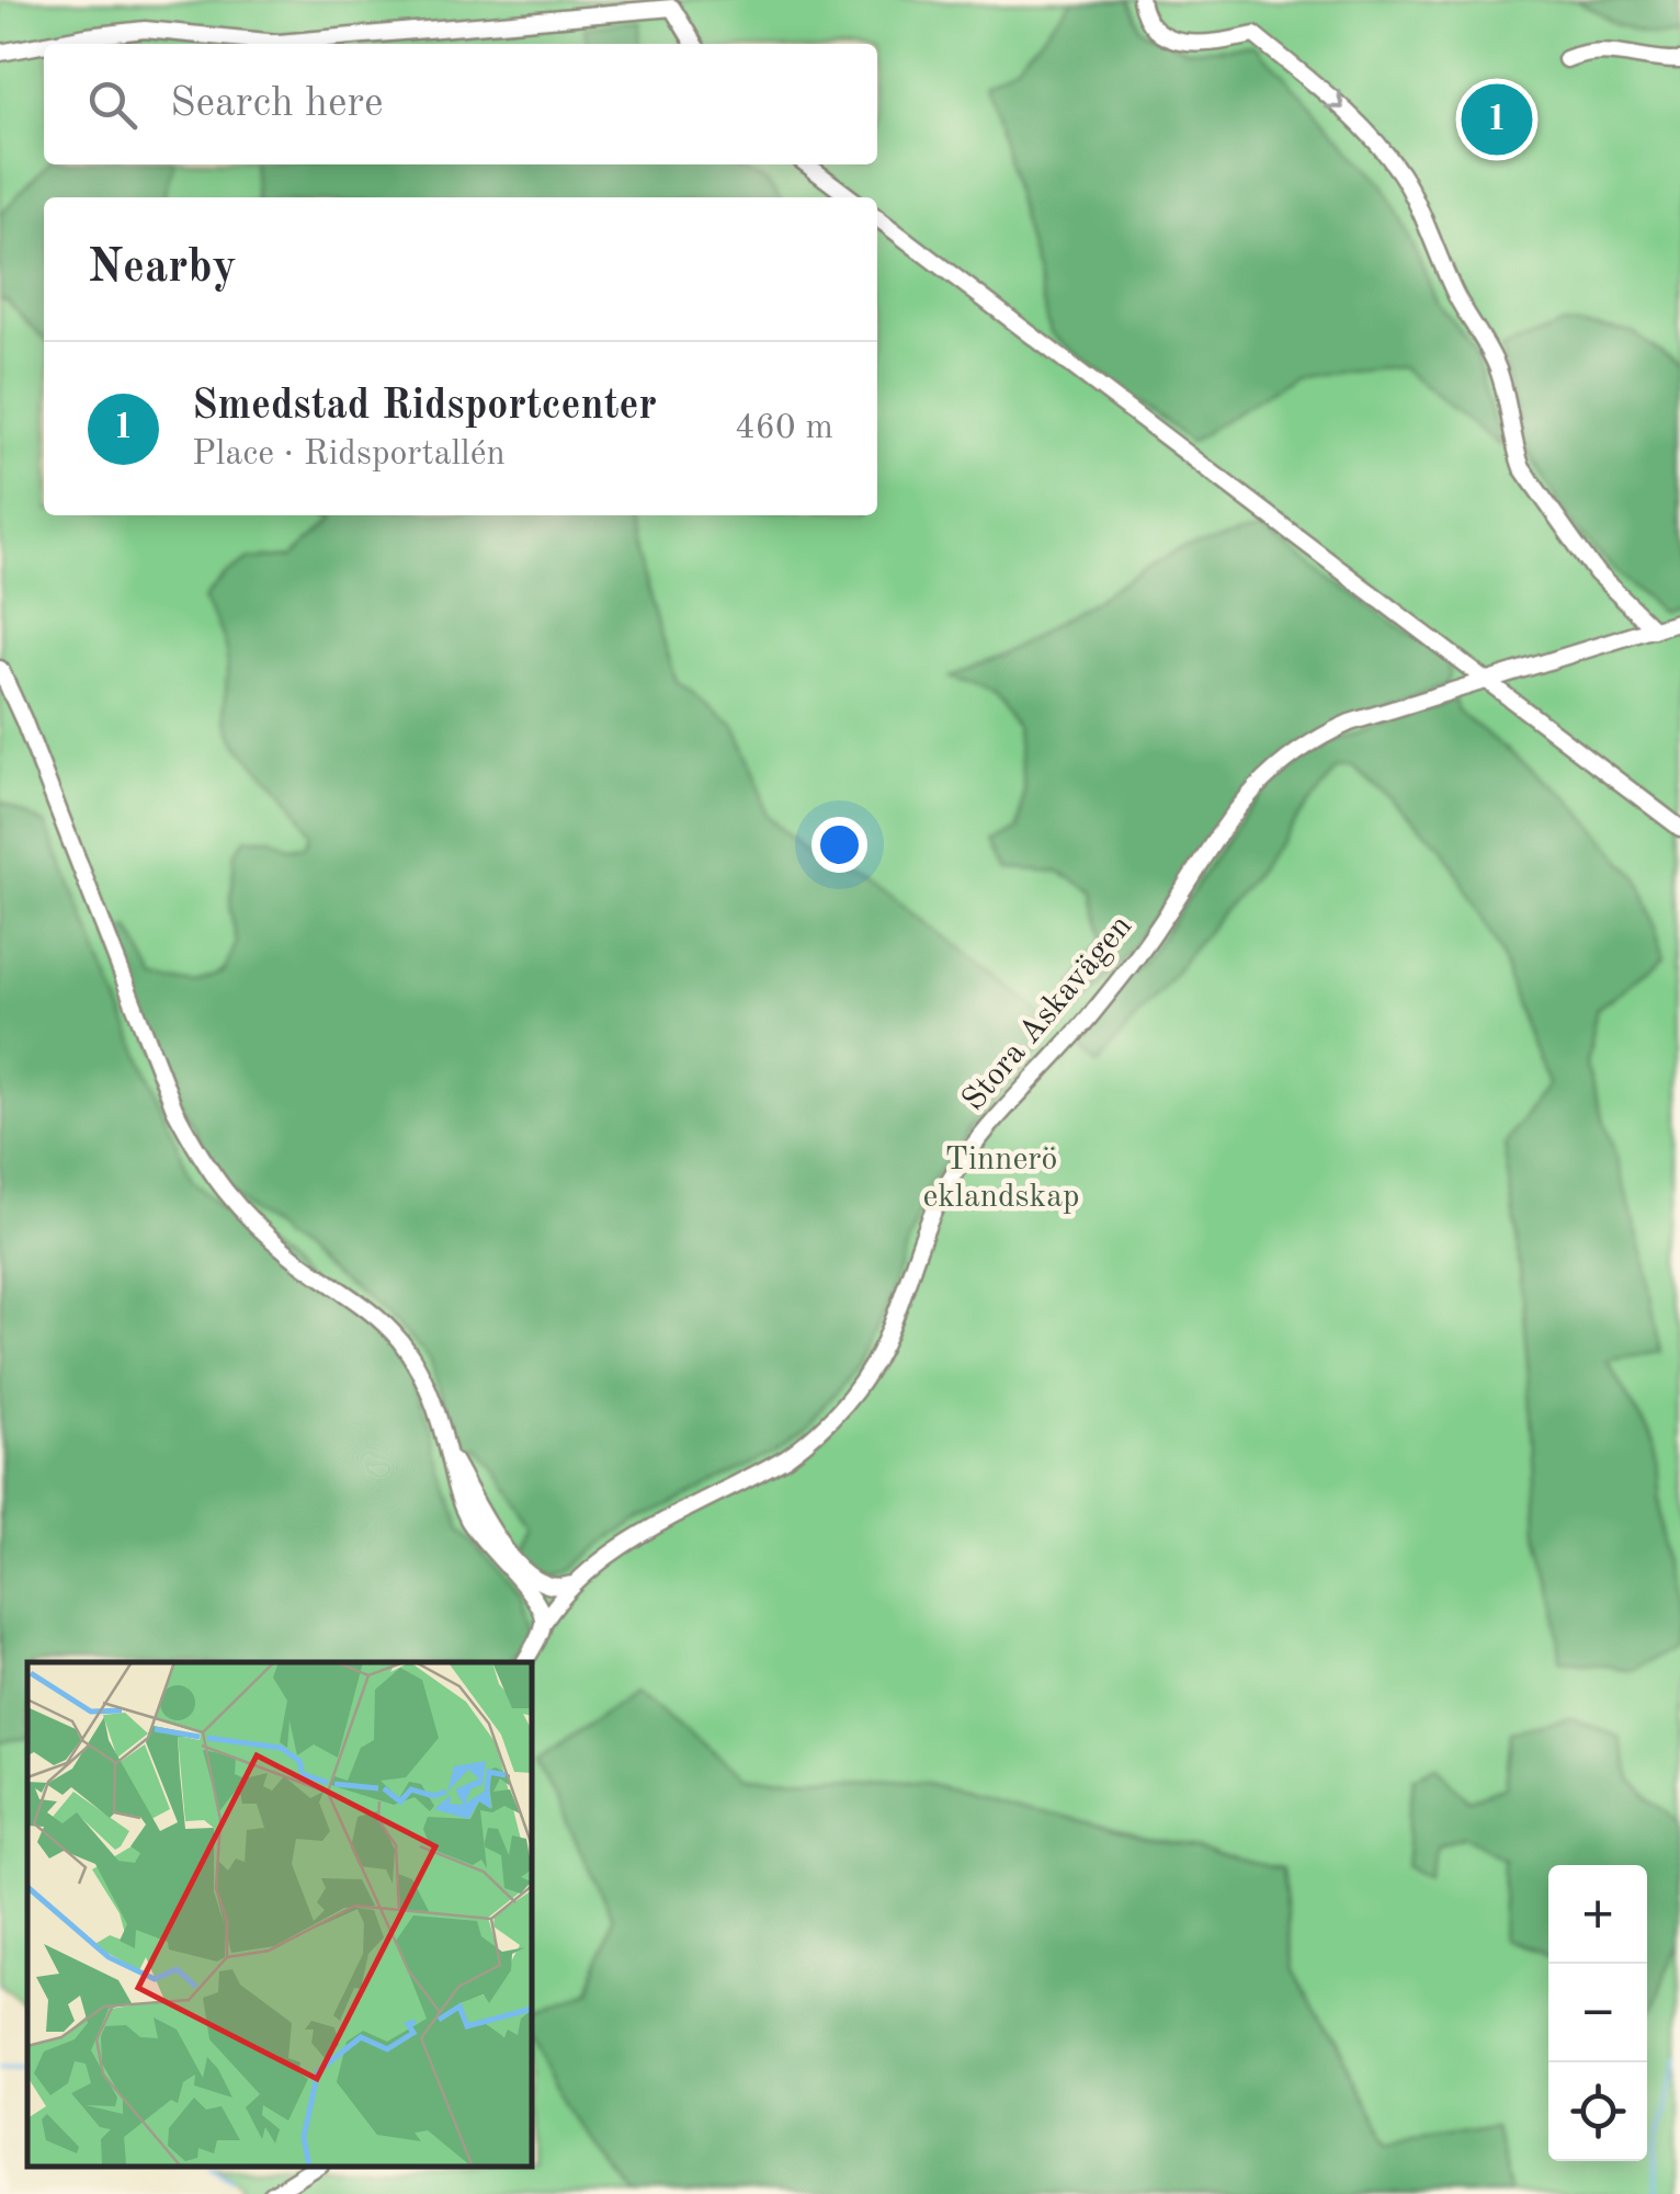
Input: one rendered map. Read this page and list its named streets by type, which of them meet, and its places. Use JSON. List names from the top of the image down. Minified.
{"streets":{"street":["Stora Askavägen"]},"parks":["Tinnerö eklandskap"],"page":{"search":"Search here","pins":"1","heading":"Nearby","list":[{"mark":"1","name":"Smedstad Ridsportcenter","note":"Place · Ridsportallén","value":"460 m"}],"map_buttons":["+","−"]}}
